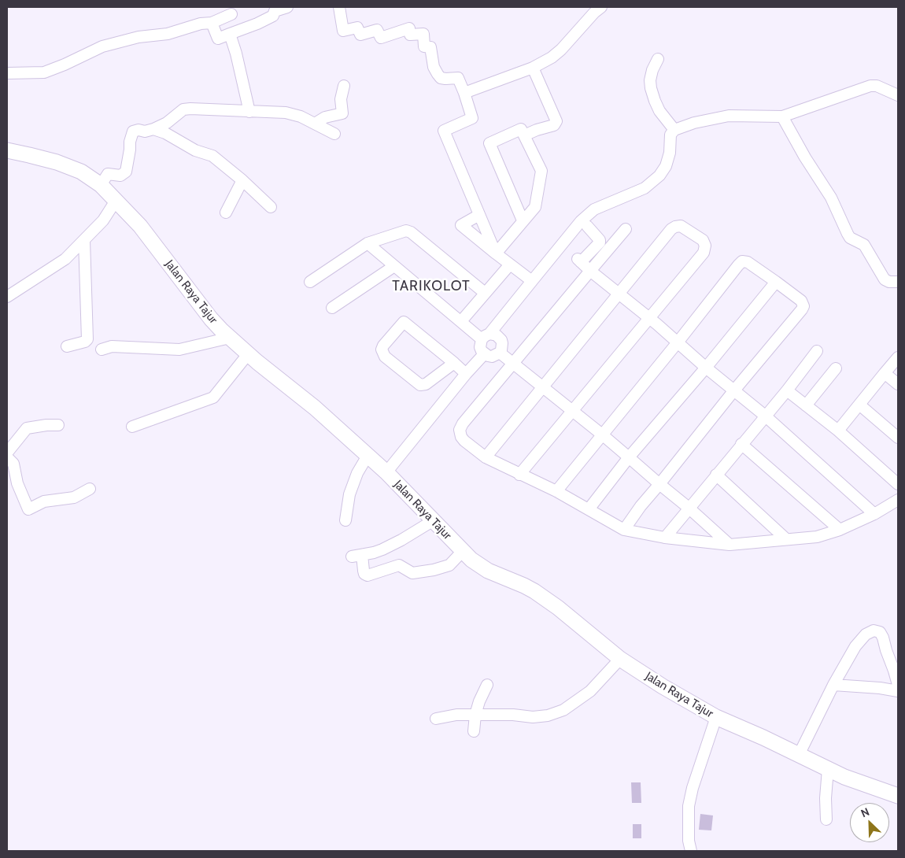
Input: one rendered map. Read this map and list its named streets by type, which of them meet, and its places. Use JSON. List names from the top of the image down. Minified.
{"streets":{"main road":["Jalan Raya Tajur"]},"districts":["TARIKOLOT"],"north":"top left"}
